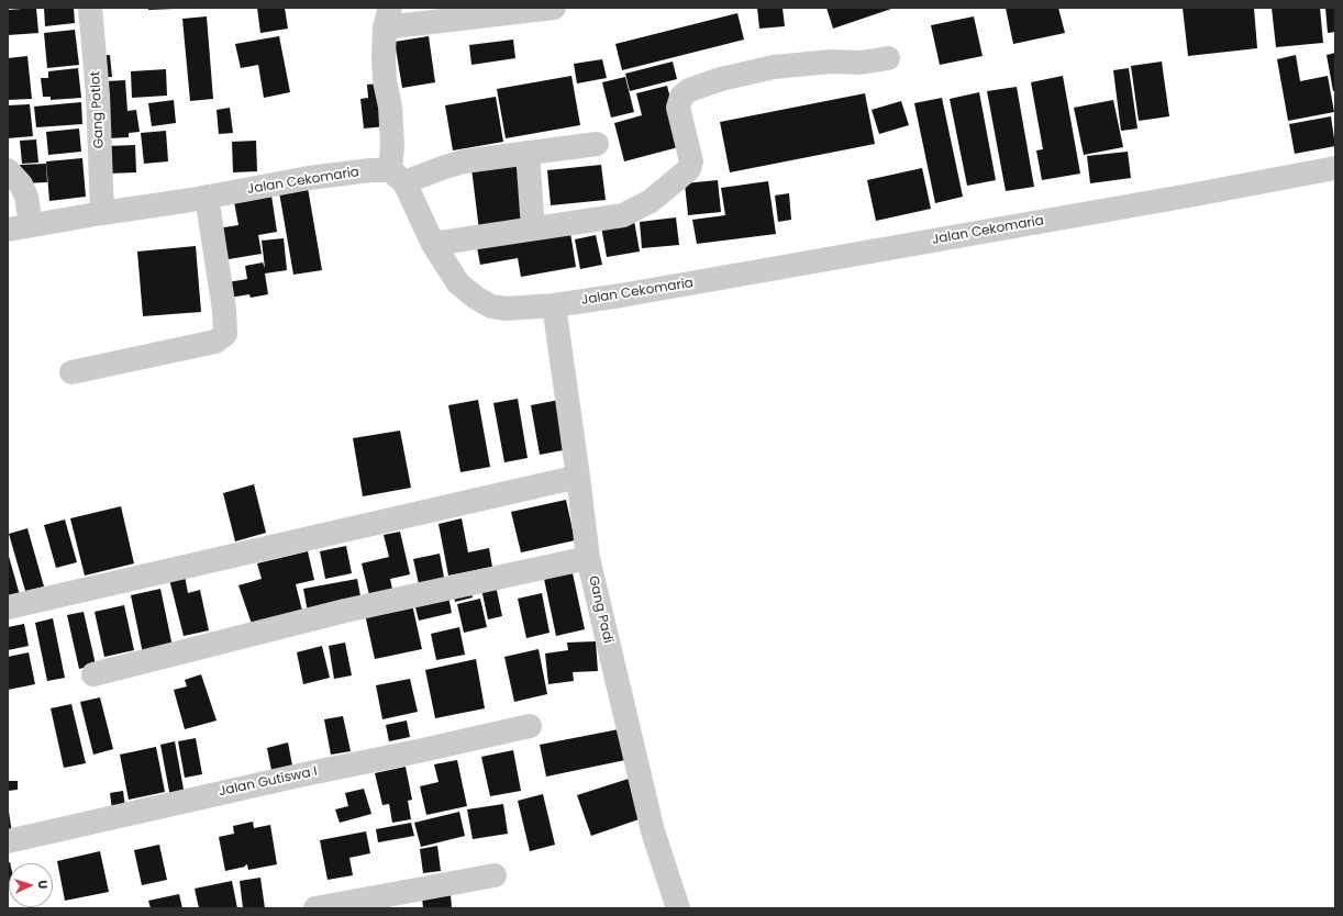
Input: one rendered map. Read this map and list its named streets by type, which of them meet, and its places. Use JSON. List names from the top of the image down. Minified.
{"streets":{"street":["Gang Potlot","Jalan Cekomaria","Gang Padi","Jalan Gutiswa I"]},"crossings":[["Gang Potlot","Jalan Cekomaria"],["Jalan Cekomaria","Gang Padi"]],"north":"right"}
